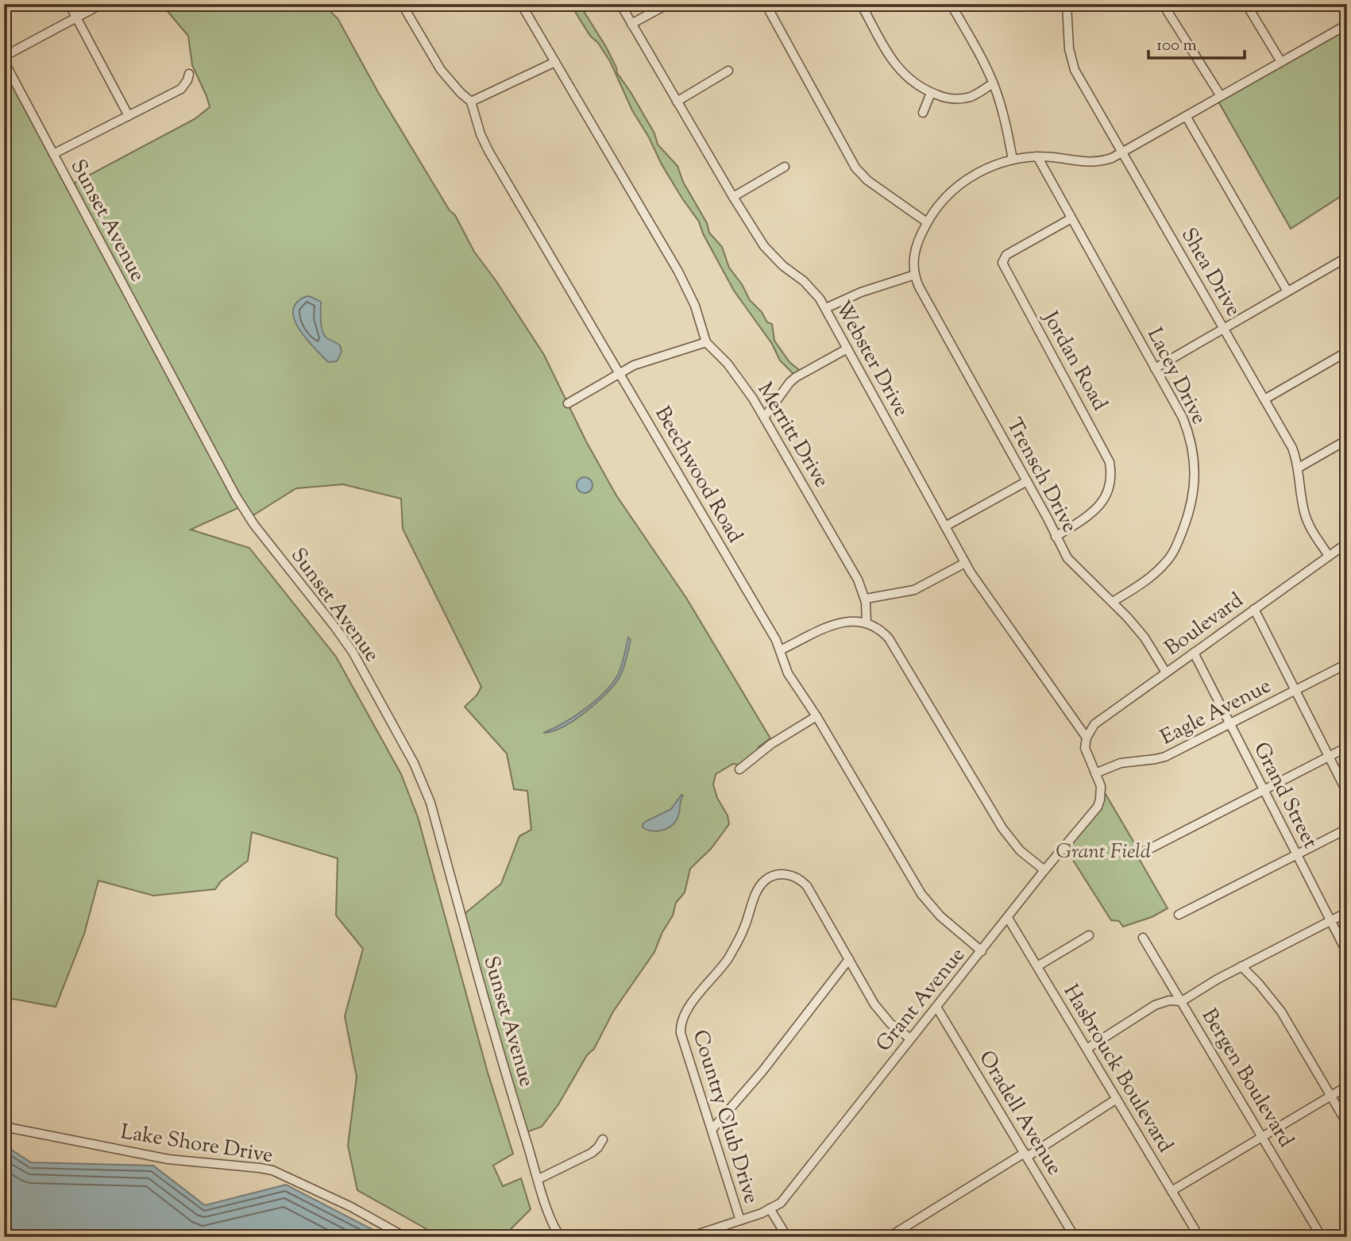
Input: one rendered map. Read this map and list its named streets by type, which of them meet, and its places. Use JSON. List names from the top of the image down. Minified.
{"streets":{"street":["Sunset Avenue","Shea Drive","Webster Drive","Jordan Road","Lacey Drive","Merritt Drive","Beechwood Road","Trensch Drive","Boulevard","Eagle Avenue","Grand Street","Grant Avenue","Hasbrouck Boulevard","Bergen Boulevard","Oradell Avenue","Country Club Drive","Lake Shore Drive"]},"crossings":[["Shea Drive","Boulevard"],["Webster Drive","Boulevard"],["Webster Drive","Grant Avenue"],["Jordan Road","Lacey Drive"],["Jordan Road","Trensch Drive"],["Lacey Drive","Trensch Drive"],["Beechwood Road","Grant Avenue"],["Trensch Drive","Boulevard"],["Boulevard","Grand Street"],["Boulevard","Grant Avenue"],["Eagle Avenue","Grand Street"],["Eagle Avenue","Grant Avenue"],["Grant Avenue","Hasbrouck Boulevard"],["Grant Avenue","Oradell Avenue"],["Grant Avenue","Country Club Drive"]],"parks":["Grant Field"],"scale_bar":"100 m"}
